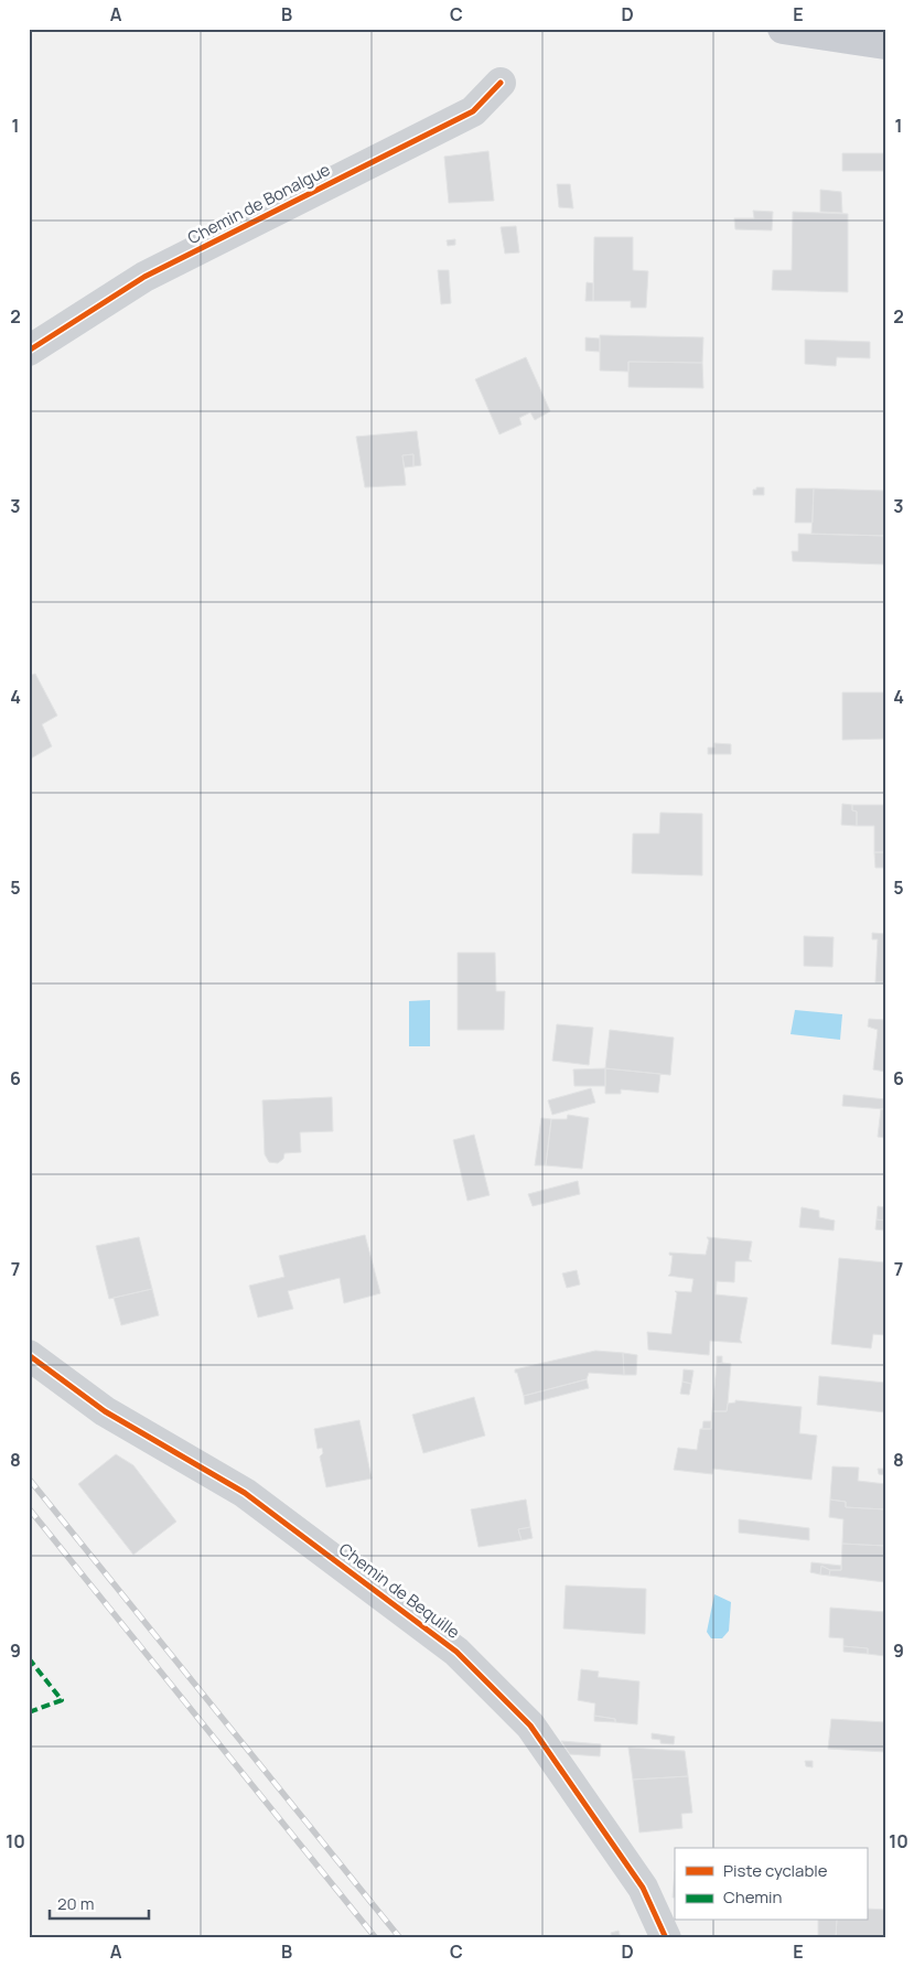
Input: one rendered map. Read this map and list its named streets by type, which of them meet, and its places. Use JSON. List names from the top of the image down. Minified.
{"streets":{"street":["Chemin de Bonalgue","Chemin de Bequille"]},"legend":["Piste cyclable","Chemin"],"scale_bar":"20 m","grid":{"columns":["A","B","C","D","E"],"rows":["1","2","3","4","5","6","7","8","9","10"]}}
